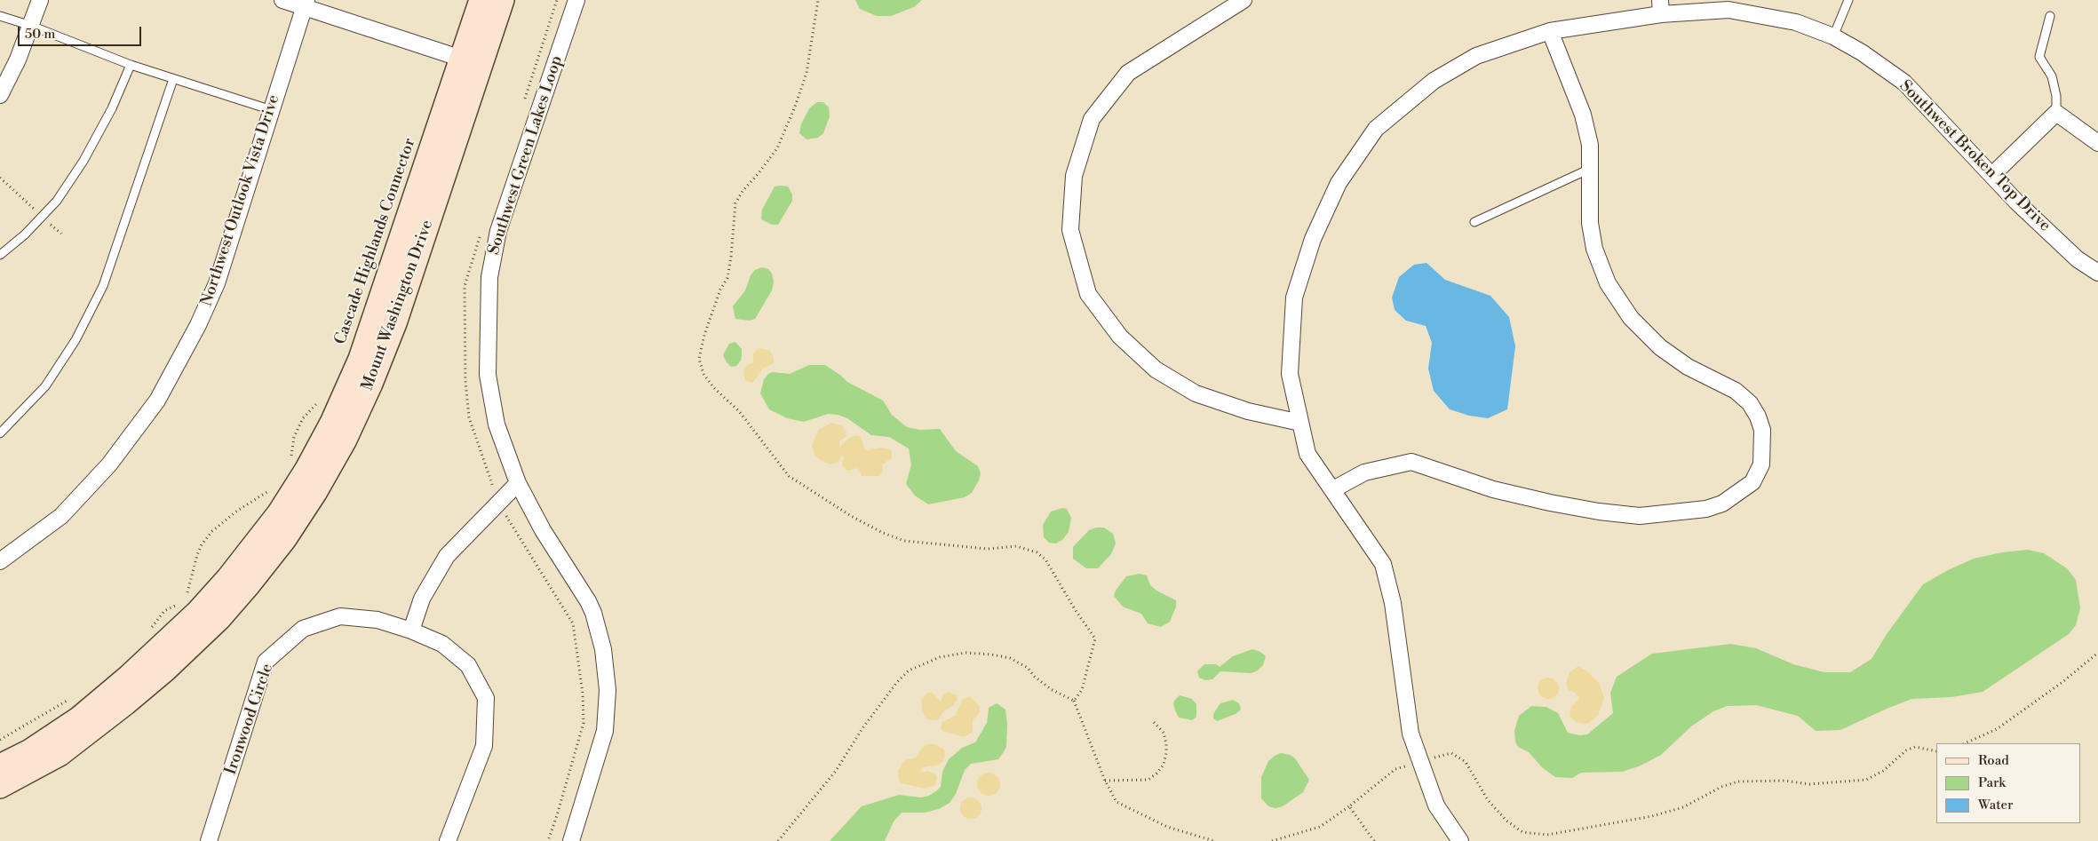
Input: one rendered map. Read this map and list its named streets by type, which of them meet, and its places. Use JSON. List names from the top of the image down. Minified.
{"streets":{"main road":["Mount Washington Drive"],"street":["Southwest Green Lakes Loop","Southwest Broken Top Drive","Northwest Outlook Vista Drive","Ironwood Circle"]},"legend":["Road","Park","Water"],"scale_bar":"50 m"}
